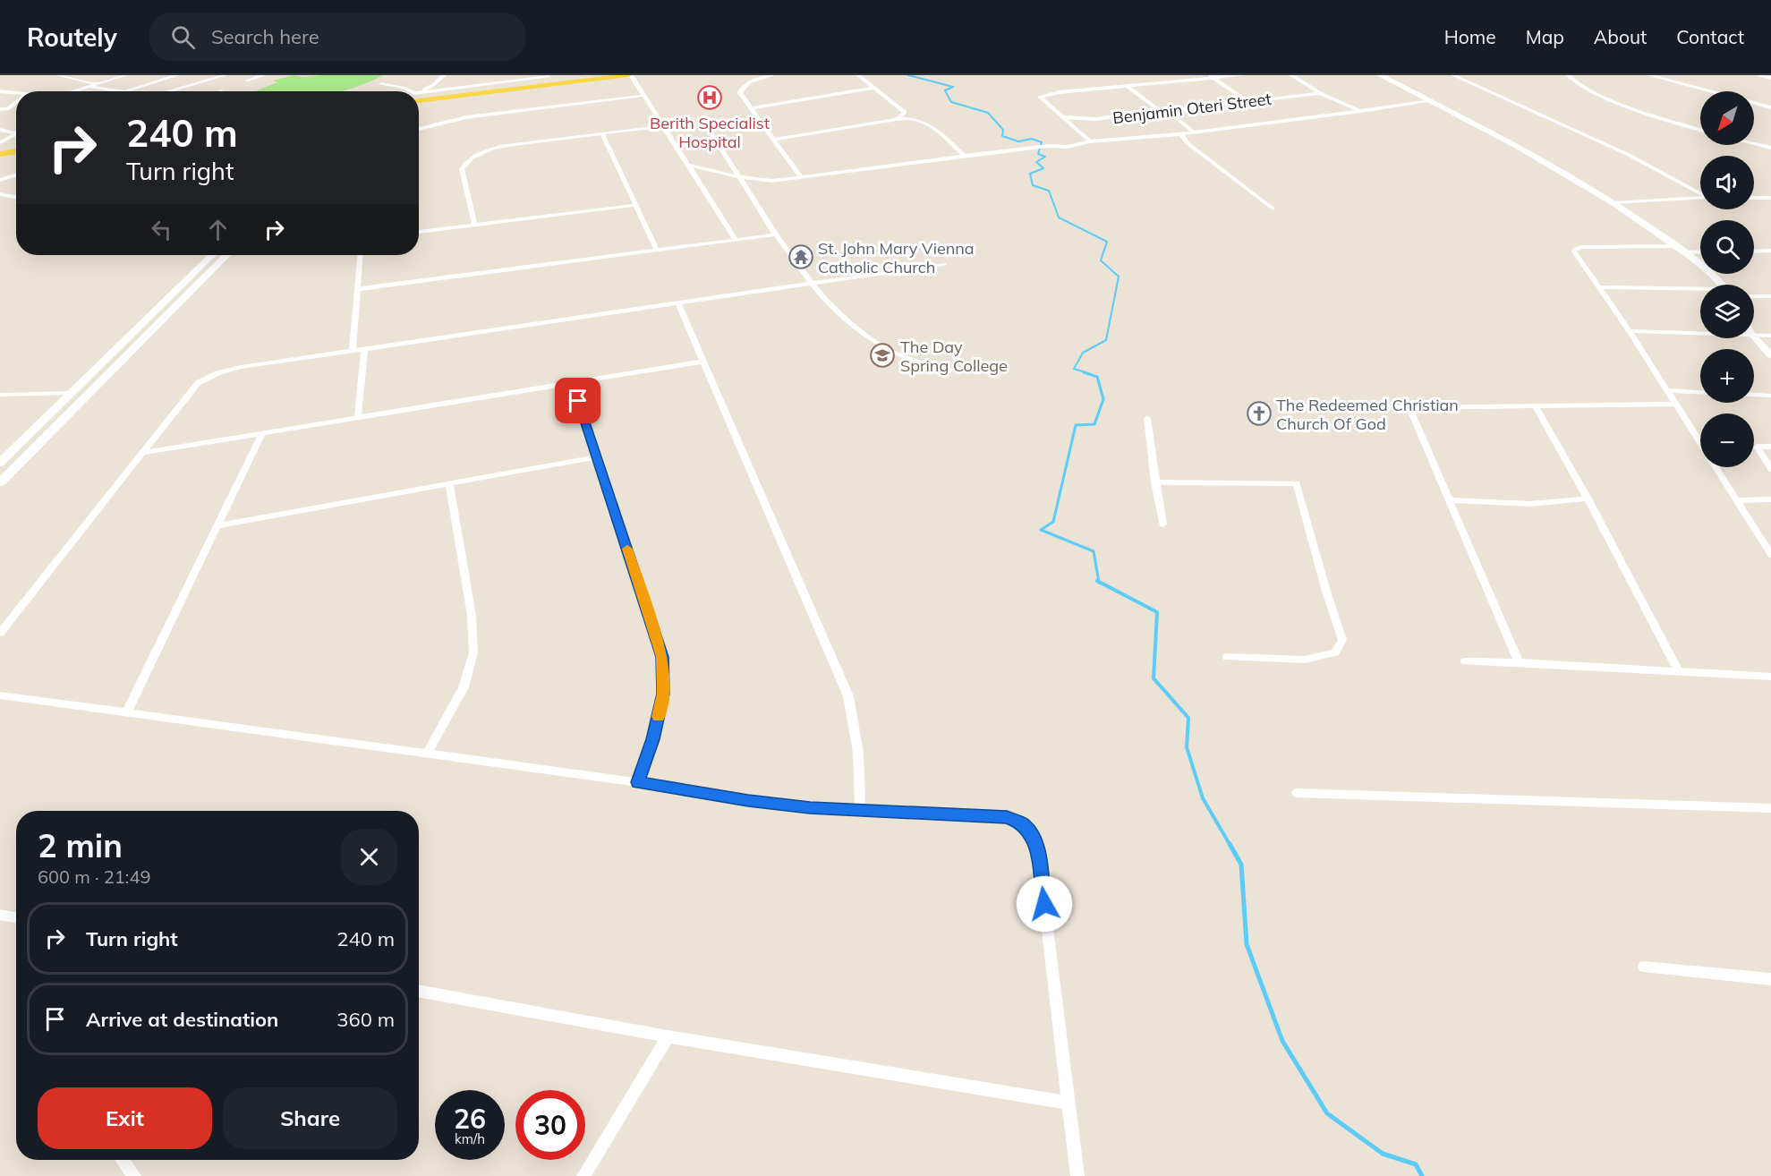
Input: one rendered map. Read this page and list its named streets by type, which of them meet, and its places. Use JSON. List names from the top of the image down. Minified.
{"streets":{"street":["Benjamin Oteri Street"]},"places":{"hospital":["Berith Specialist Hospital"],"temple":["St. John Mary Vienna Catholic Church"],"school or university":["The Day Spring College"],"church":["The Redeemed Christian Church Of God"]},"north":"bottom left","page":{"header":"Routely","search":"Search here","nav":["Home","Map","About","Contact"],"map_buttons":["+","−"],"turn":["240 m","Turn right"],"heading":["2 min","600 m · 21:49"],"list":[{"name":"Turn right","value":"240 m"},{"name":"Arrive at destination","value":"360 m"}],"buttons":["Exit","Share"],"speed":"26 km/h","limit":"30"}}
